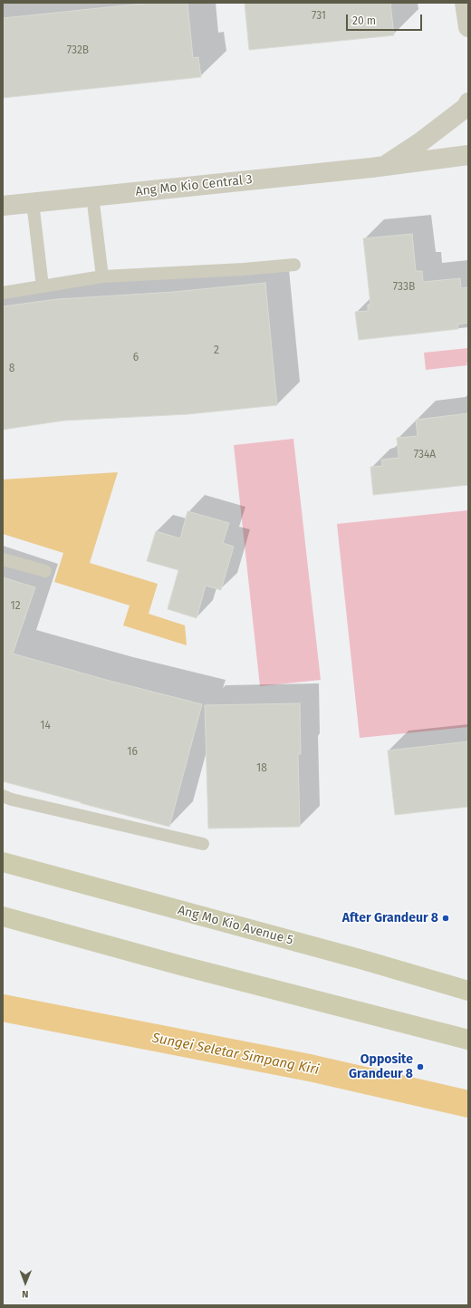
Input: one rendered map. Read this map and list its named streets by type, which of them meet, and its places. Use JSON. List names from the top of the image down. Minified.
{"streets":{"main road":["Ang Mo Kio Avenue 5"],"street":["Ang Mo Kio Central 3"]},"water":["Sungei Seletar Simpang Kiri"],"places":["After Grandeur 8","Opposite Grandeur 8"],"house_numbers":["731","732B","733B","2","6","8","734A","12","14","16","18"],"scale_bar":"20 m","north":"bottom"}
